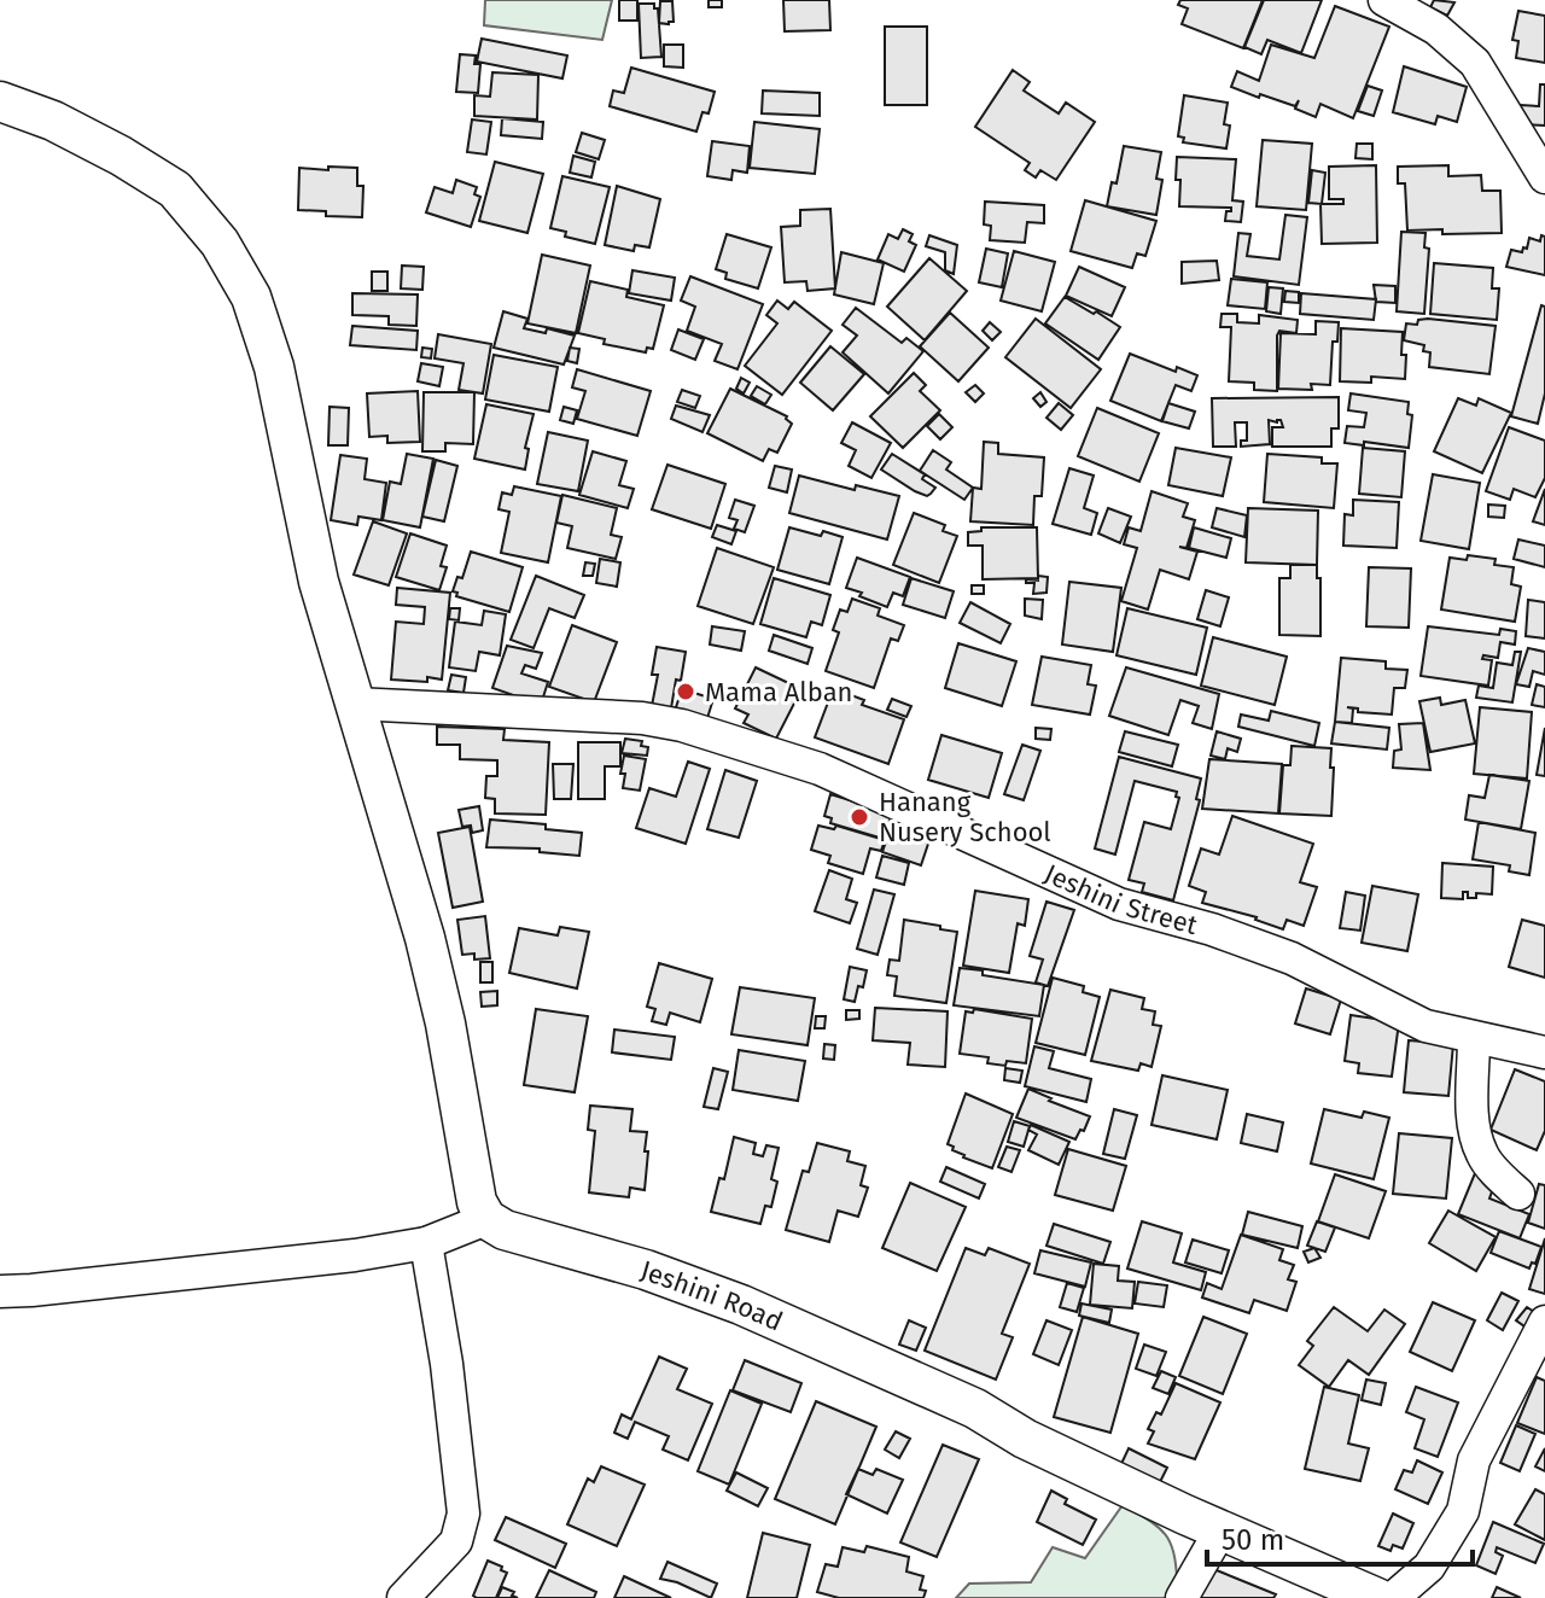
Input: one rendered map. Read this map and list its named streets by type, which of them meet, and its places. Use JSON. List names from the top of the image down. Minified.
{"streets":{"street":["Jeshini Street","Jeshini Road"]},"places":["Mama Alban","Hanang Nusery School"],"scale_bar":"50 m"}
